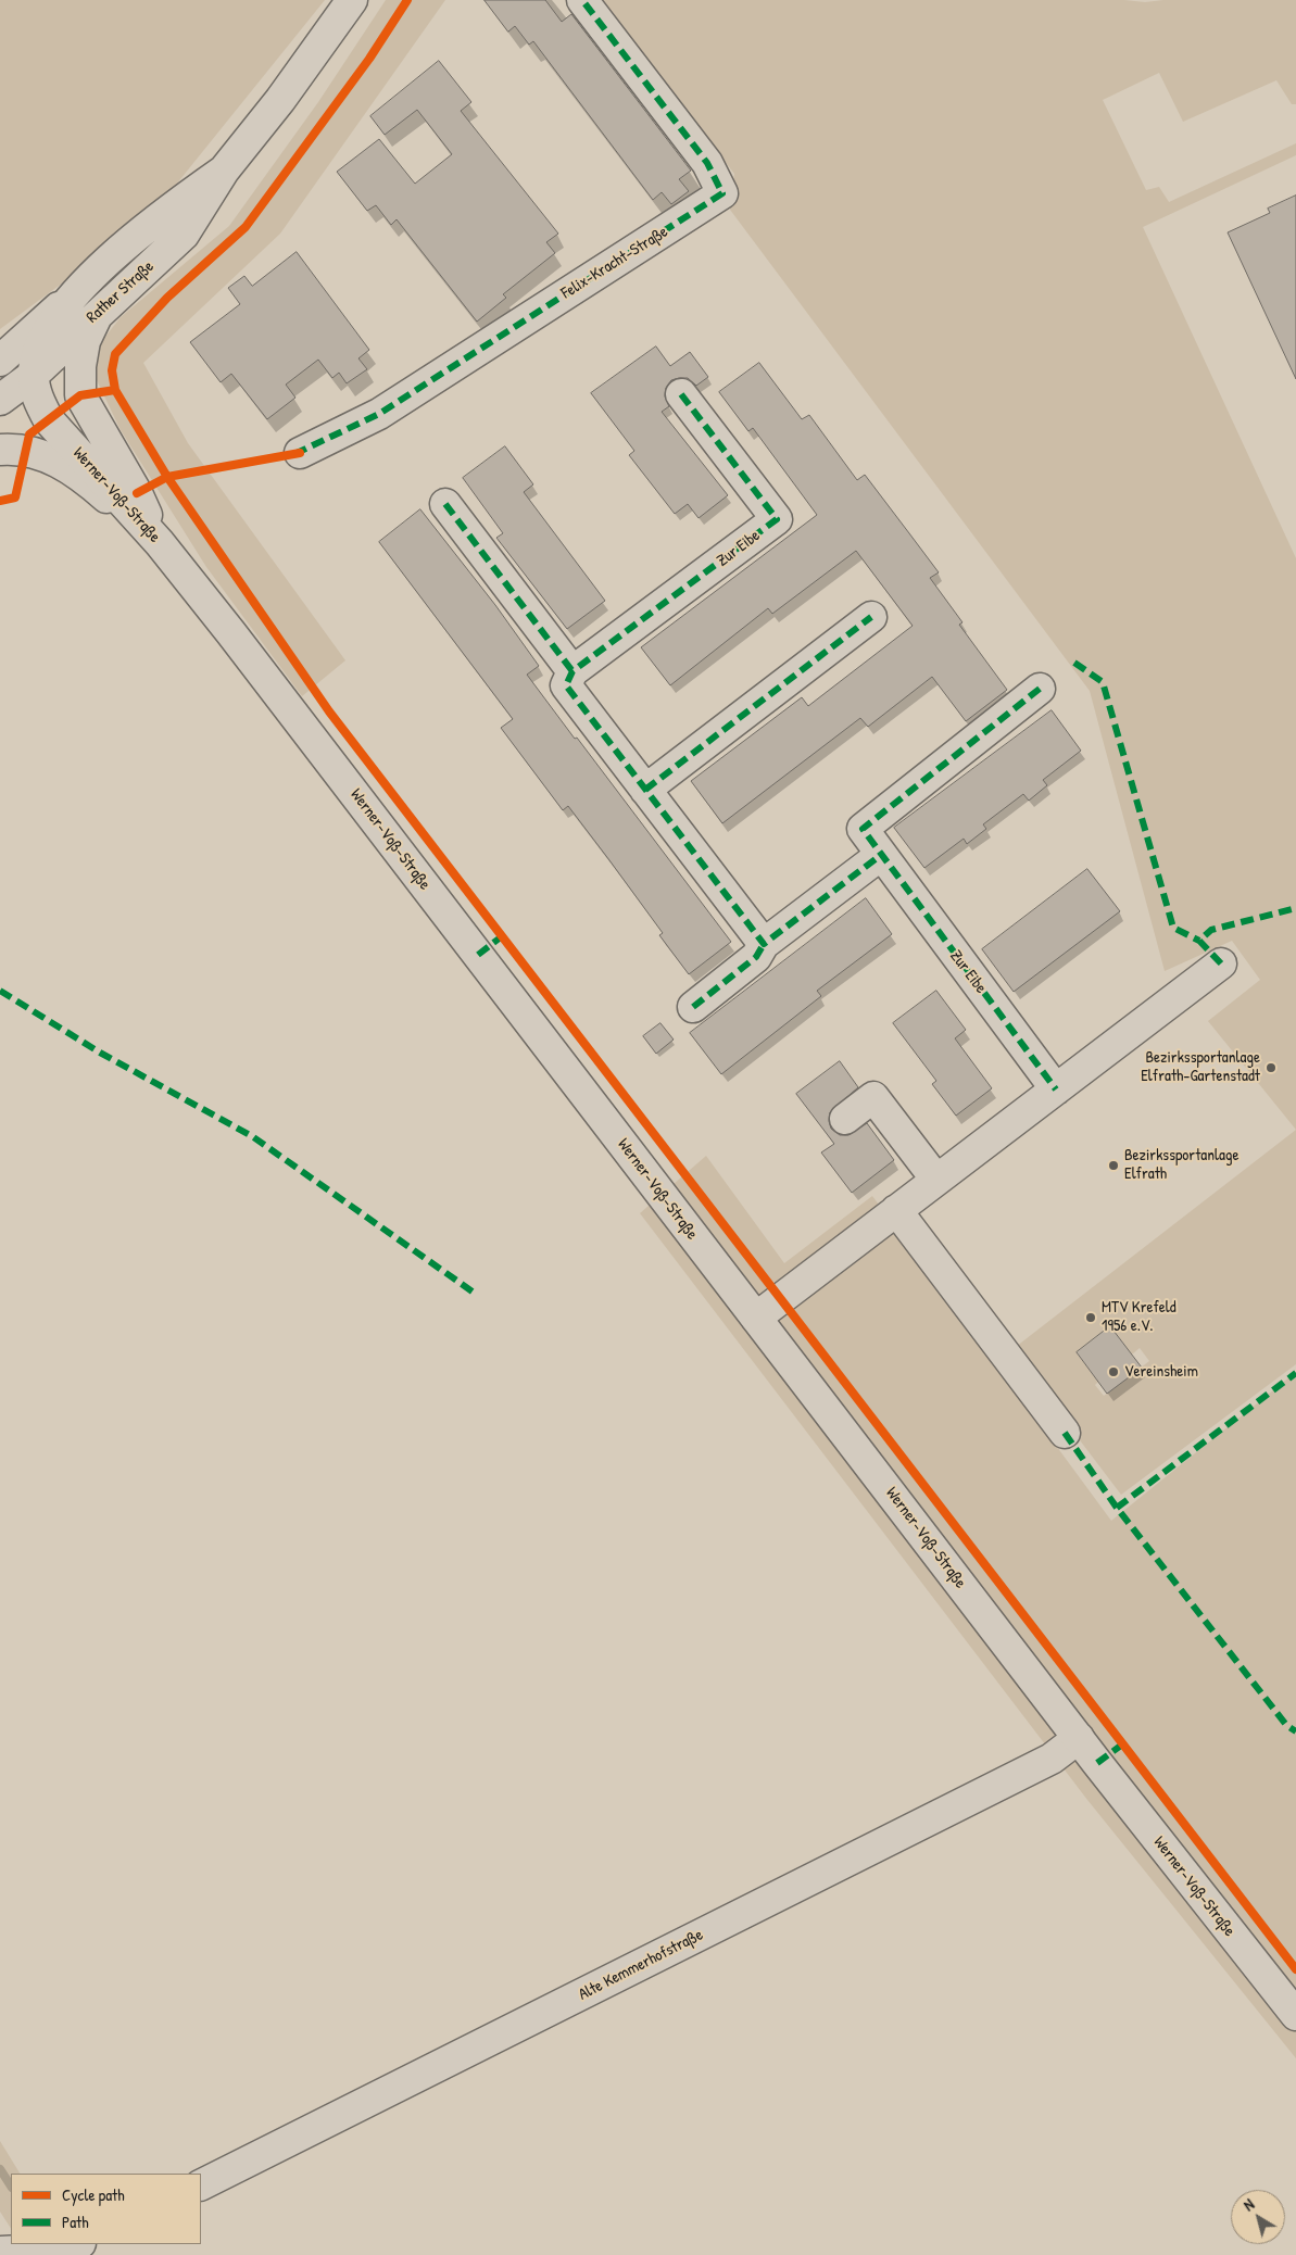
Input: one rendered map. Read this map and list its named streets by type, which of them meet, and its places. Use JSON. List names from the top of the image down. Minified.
{"streets":{"street":["Felix-Kracht-Straße","Rather Straße","Werner-Voß-Straße","Zur Eibe","Alte Kemmerhofstraße"]},"crossings":[["Rather Straße","Werner-Voß-Straße"],["Werner-Voß-Straße","Alte Kemmerhofstraße"]],"places":["Bezirkssportanlage Elfrath-Gartenstadt","Bezirkssportanlage Elfrath","MTV Krefeld 1956 e.V.","Vereinsheim"],"legend":["Cycle path","Path"],"north":"top left"}
